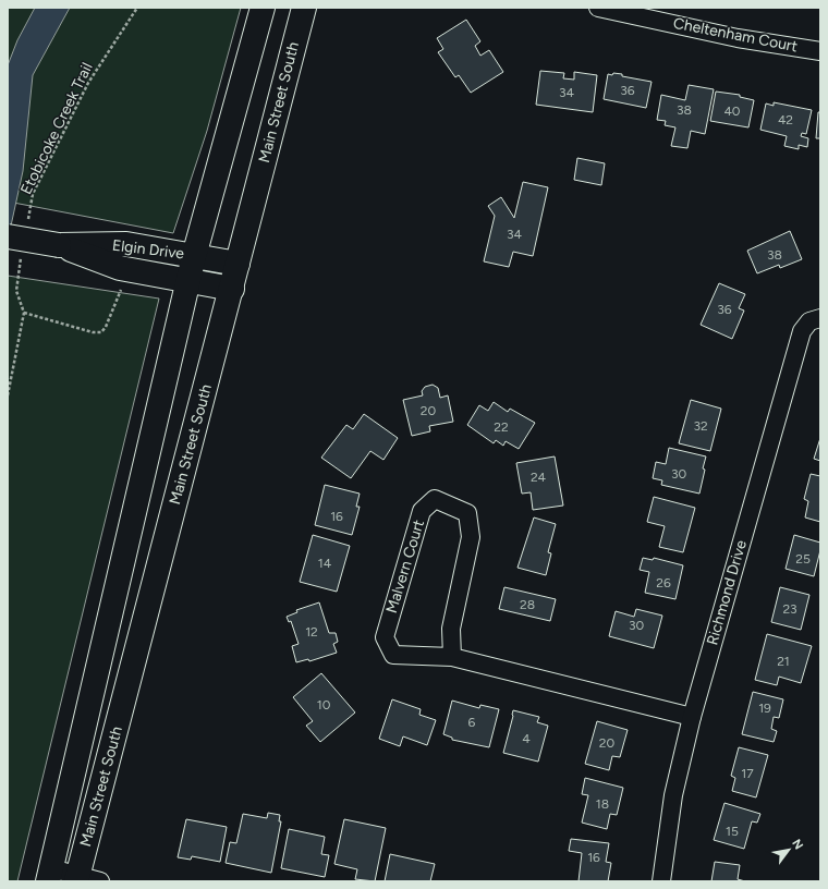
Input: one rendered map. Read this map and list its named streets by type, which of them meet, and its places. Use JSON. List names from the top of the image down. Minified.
{"streets":{"main road":["Main Street South","Elgin Drive"],"street":["Cheltenham Court","Malvern Court","Richmond Drive"],"path":["Etobicoke Creek Trail"]},"crossings":[["Main Street South","Elgin Drive"],["Etobicoke Creek Trail","Elgin Drive"],["Malvern Court","Richmond Drive"]],"house_numbers":["36","34","38","40","42","34","38","36","20","32","22","30","24","16","25","14","26","28","23","30","12","21","10","19","6","4","20","17","18","15","16"],"north":"top right"}
